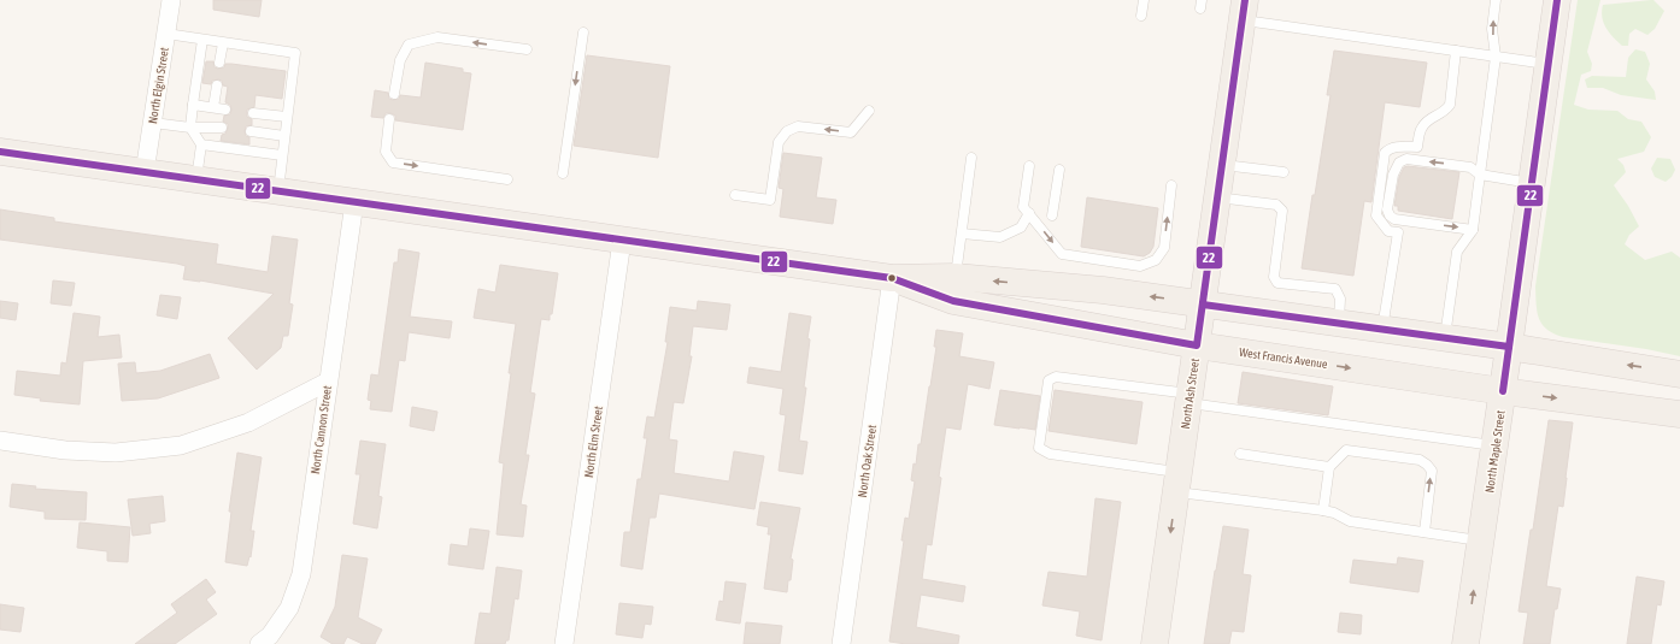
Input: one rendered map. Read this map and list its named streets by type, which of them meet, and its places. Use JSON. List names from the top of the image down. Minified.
{"streets":{"main road":["West Francis Avenue","North Ash Street","North Maple Street"],"street":["North Elgin Street","North Cannon Street","North Elm Street","North Oak Street"]},"crossings":[["North Elgin Street","West Francis Avenue"],["West Francis Avenue","North Ash Street"],["West Francis Avenue","North Cannon Street"],["West Francis Avenue","North Elm Street"],["West Francis Avenue","North Maple Street"],["West Francis Avenue","North Oak Street"]],"lines":["transit line 22"]}
